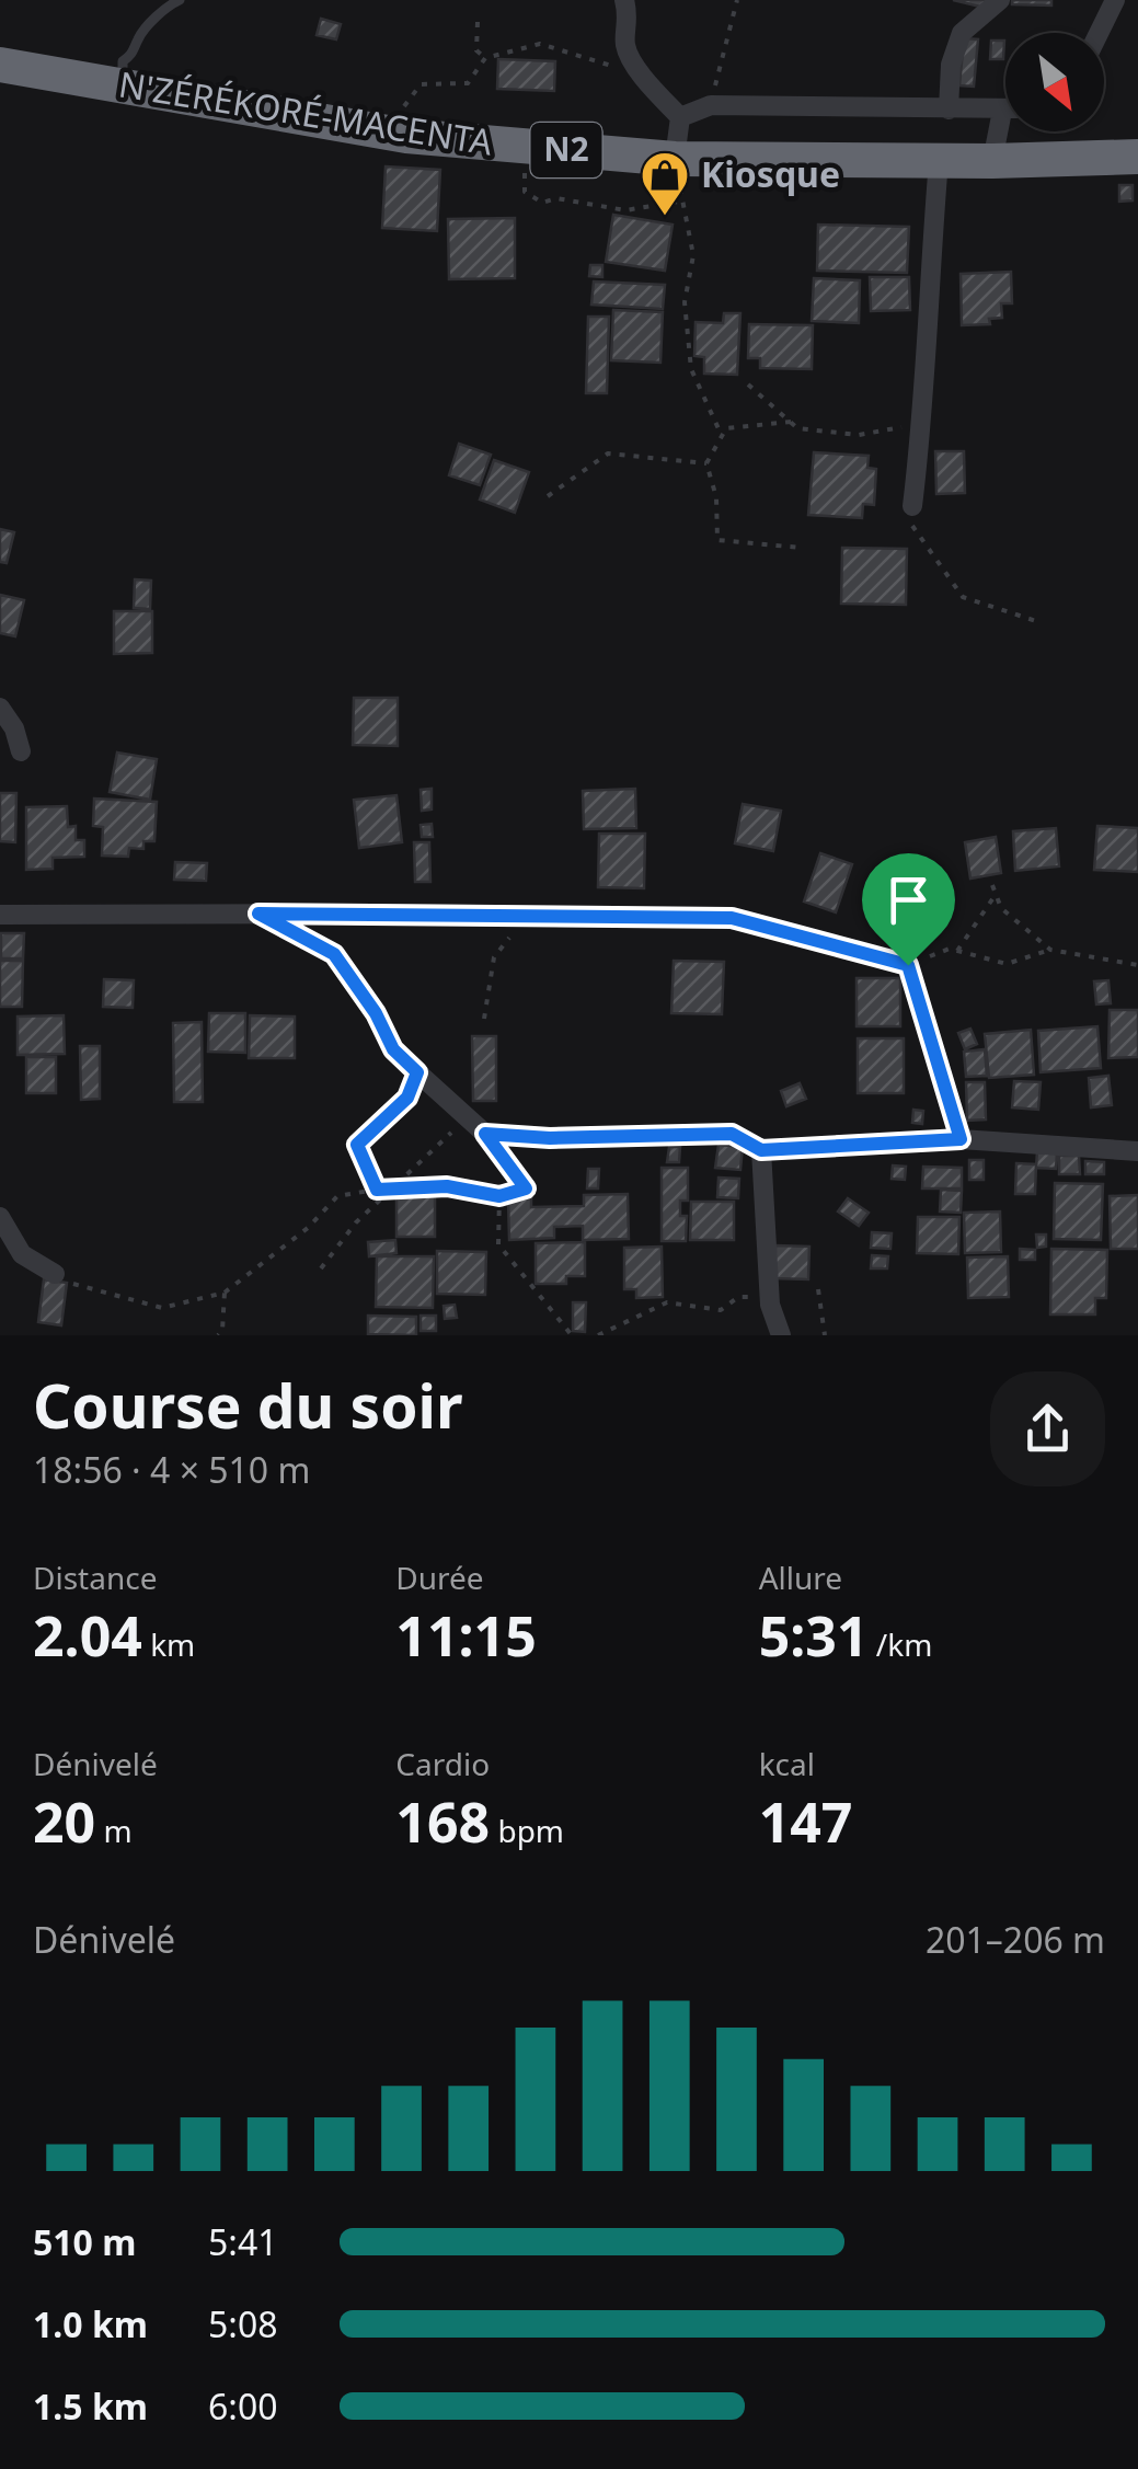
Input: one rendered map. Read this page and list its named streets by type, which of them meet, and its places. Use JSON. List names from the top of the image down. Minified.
{"streets":{"highway":["N'ZÉRÉKORÉ-MACENTA","N2"]},"places":{"shop":["Kiosque"]},"north":"bottom right","page":{"heading":["Course du soir","18:56 · 4 × 510 m"],"stats":[["Distance","2.04 km"],["Durée","11:15"],["Allure","5:31 /km"],["Dénivelé","20 m"],["Cardio","168 bpm"],["kcal","147"]],"chart":["Dénivelé","201–206 m"],"list":[{"name":"510 m","note":"5:41"},{"name":"1.0 km","note":"5:08"},{"name":"1.5 km","note":"6:00"}]}}
